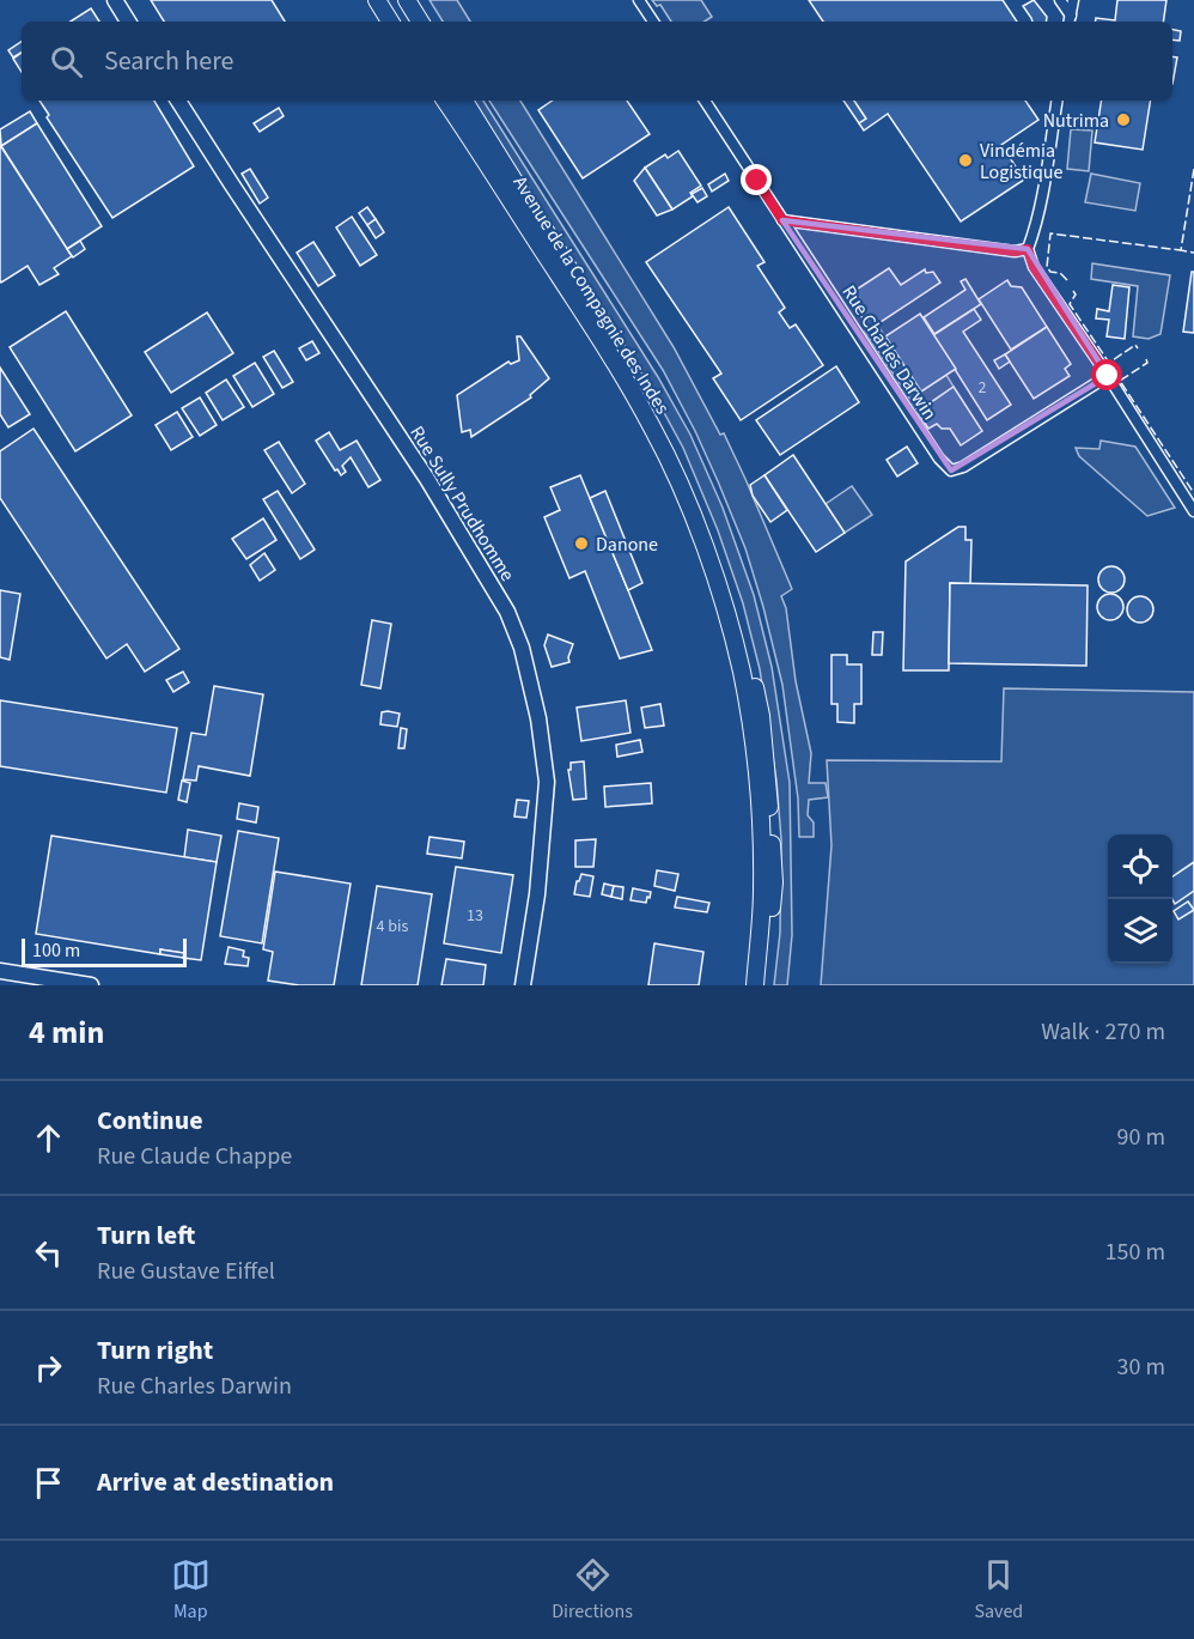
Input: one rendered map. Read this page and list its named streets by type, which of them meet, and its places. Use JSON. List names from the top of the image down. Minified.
{"streets":{"main road":["Avenue de la Compagnie des Indes"],"street":["Rue Charles Darwin","Rue Sully Prudhomme"]},"places":["Nutrima","Vindémia Logistique","Danone"],"house_numbers":["2","13","4 bis"],"scale_bar":"100 m","page":{"search":"Search here","scale":"100 m","heading":["4 min","Walk · 270 m"],"list":[["Continue","Rue Claude Chappe","90 m"],["Turn left","Rue Gustave Eiffel","150 m"],["Turn right","Rue Charles Darwin","30 m"],"Arrive at destination"],"nav":["Map","Directions","Saved"]}}
